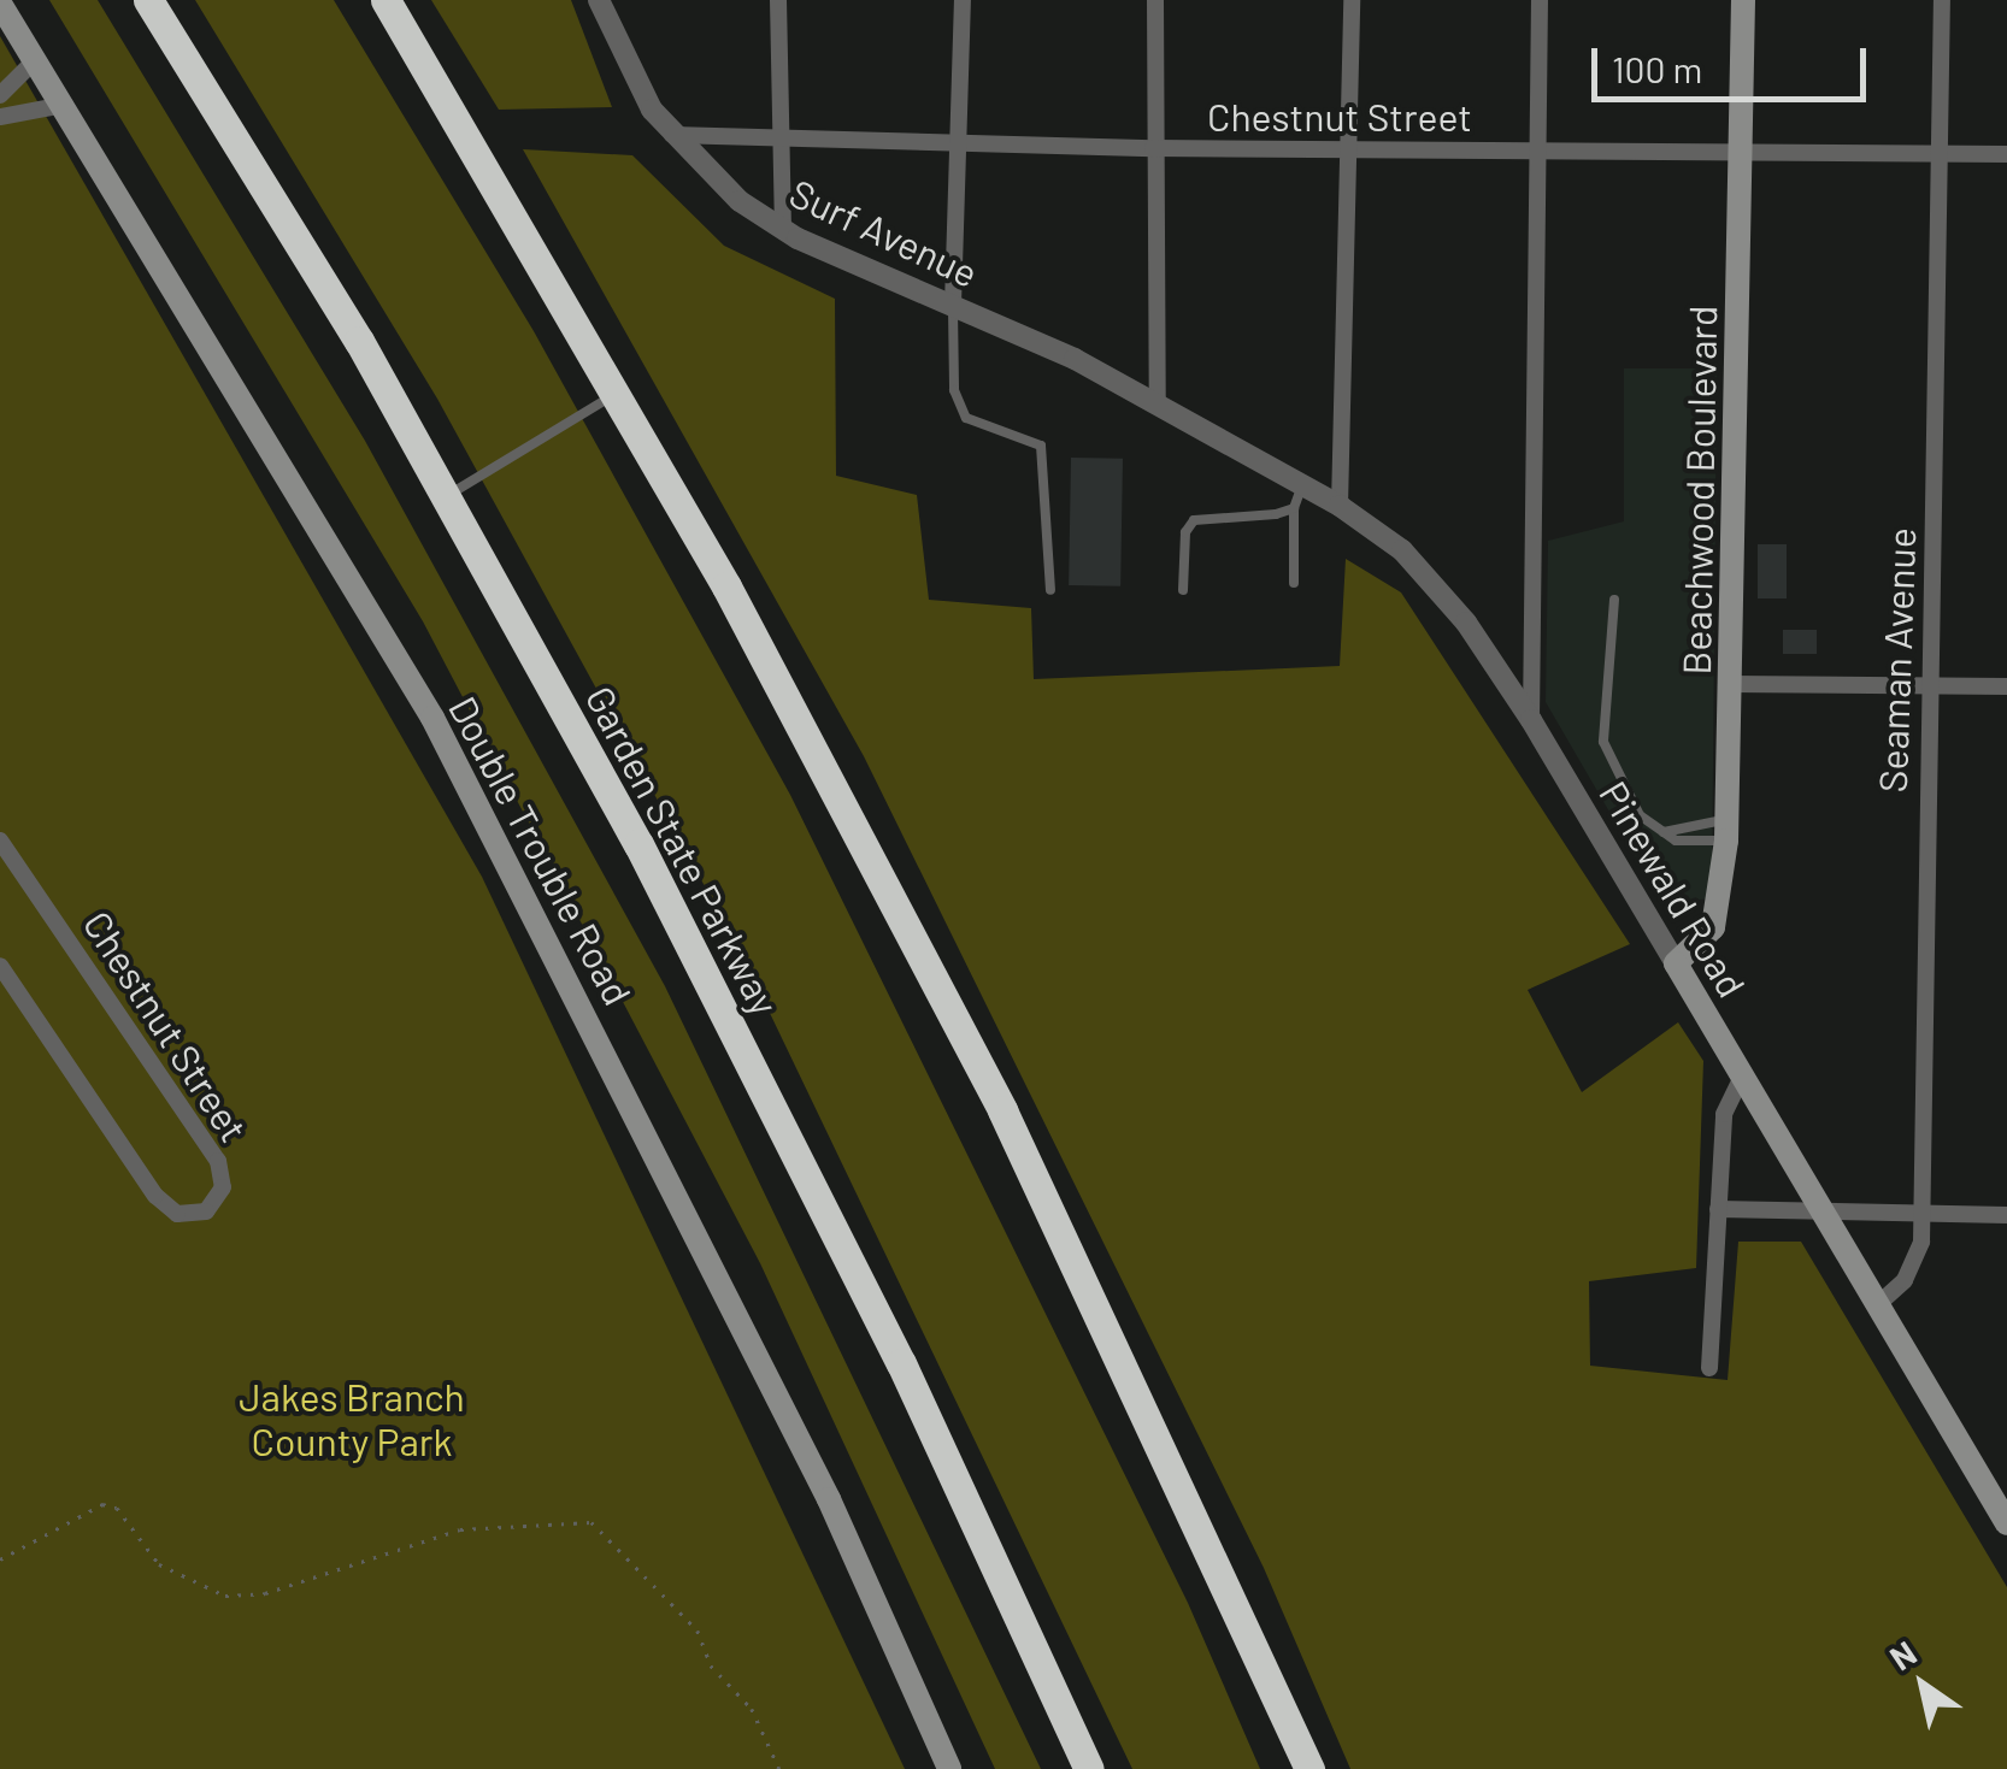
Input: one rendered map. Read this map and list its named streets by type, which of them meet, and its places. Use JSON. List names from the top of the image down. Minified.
{"streets":{"highway":["Garden State Parkway"],"main road":["Beachwood Boulevard","Double Trouble Road","Pinewald Road"],"street":["Chestnut Street","Surf Avenue","Seaman Avenue"]},"crossings":[["Chestnut Street","Surf Avenue"],["Chestnut Street","Beachwood Boulevard"],["Chestnut Street","Seaman Avenue"],["Surf Avenue","Pinewald Road"],["Beachwood Boulevard","Pinewald Road"],["Seaman Avenue","Pinewald Road"]],"parks":["Jakes Branch County Park"],"scale_bar":"100 m","north":"top left"}
